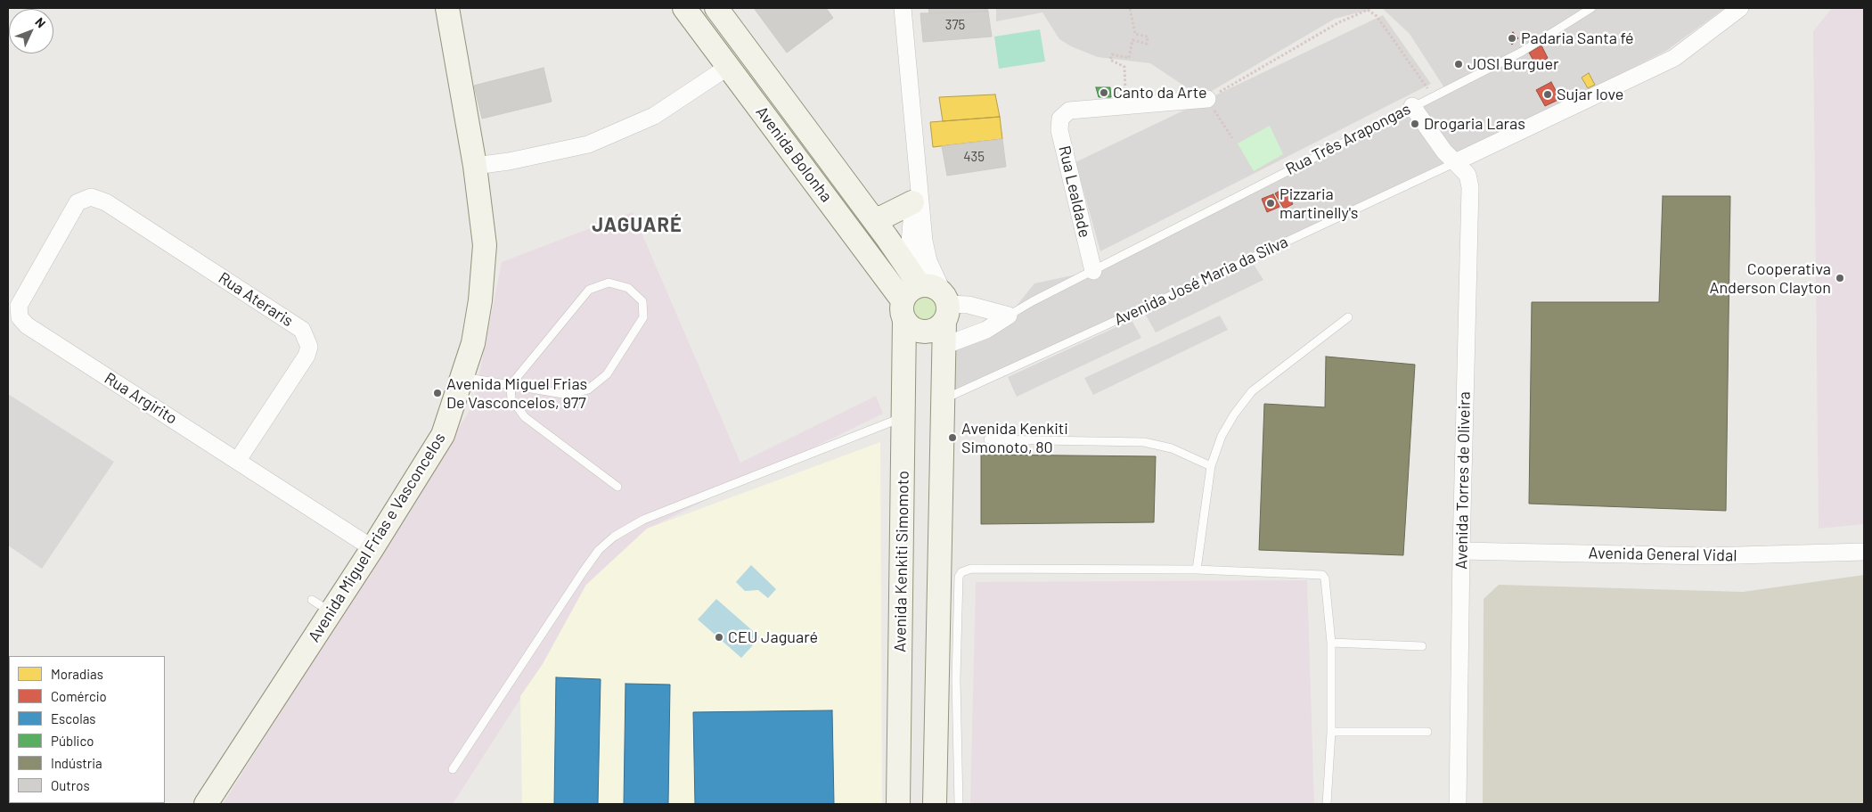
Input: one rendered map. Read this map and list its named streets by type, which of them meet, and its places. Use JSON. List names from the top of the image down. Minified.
{"streets":{"main road":["Avenida Bolonha","Avenida Miguel Frias e Vasconcelos","Avenida Kenkiti Simomoto"],"street":["Rua Lealdade","Avenida José Maria da Silva","Rua Ateraris","Rua Argirito","Avenida Torres de Oliveira","Avenida General Vidal"],"lane":["Rua Três Arapongas"]},"crossings":[["Rua Três Arapongas","Rua Lealdade"],["Rua Três Arapongas","Avenida Torres de Oliveira"],["Avenida Bolonha","Avenida Kenkiti Simomoto"],["Avenida José Maria da Silva","Avenida Torres de Oliveira"],["Rua Ateraris","Rua Argirito"],["Rua Argirito","Avenida Miguel Frias e Vasconcelos"],["Avenida Torres de Oliveira","Avenida General Vidal"]],"districts":["JAGUARÉ"],"places":["Padaria Santa fé","JOSI Burguer","Canto da Arte","Sujar love","Drogaria Laras","Pizzaria martinelly's","Cooperativa Anderson Clayton","Avenida Miguel Frias De Vasconcelos, 977","Avenida Kenkiti Simonoto, 80","CEU Jaguaré"],"house_numbers":["375","435"],"legend":["Moradias","Comércio","Escolas","Público","Indústria","Outros"],"north":"top right"}
